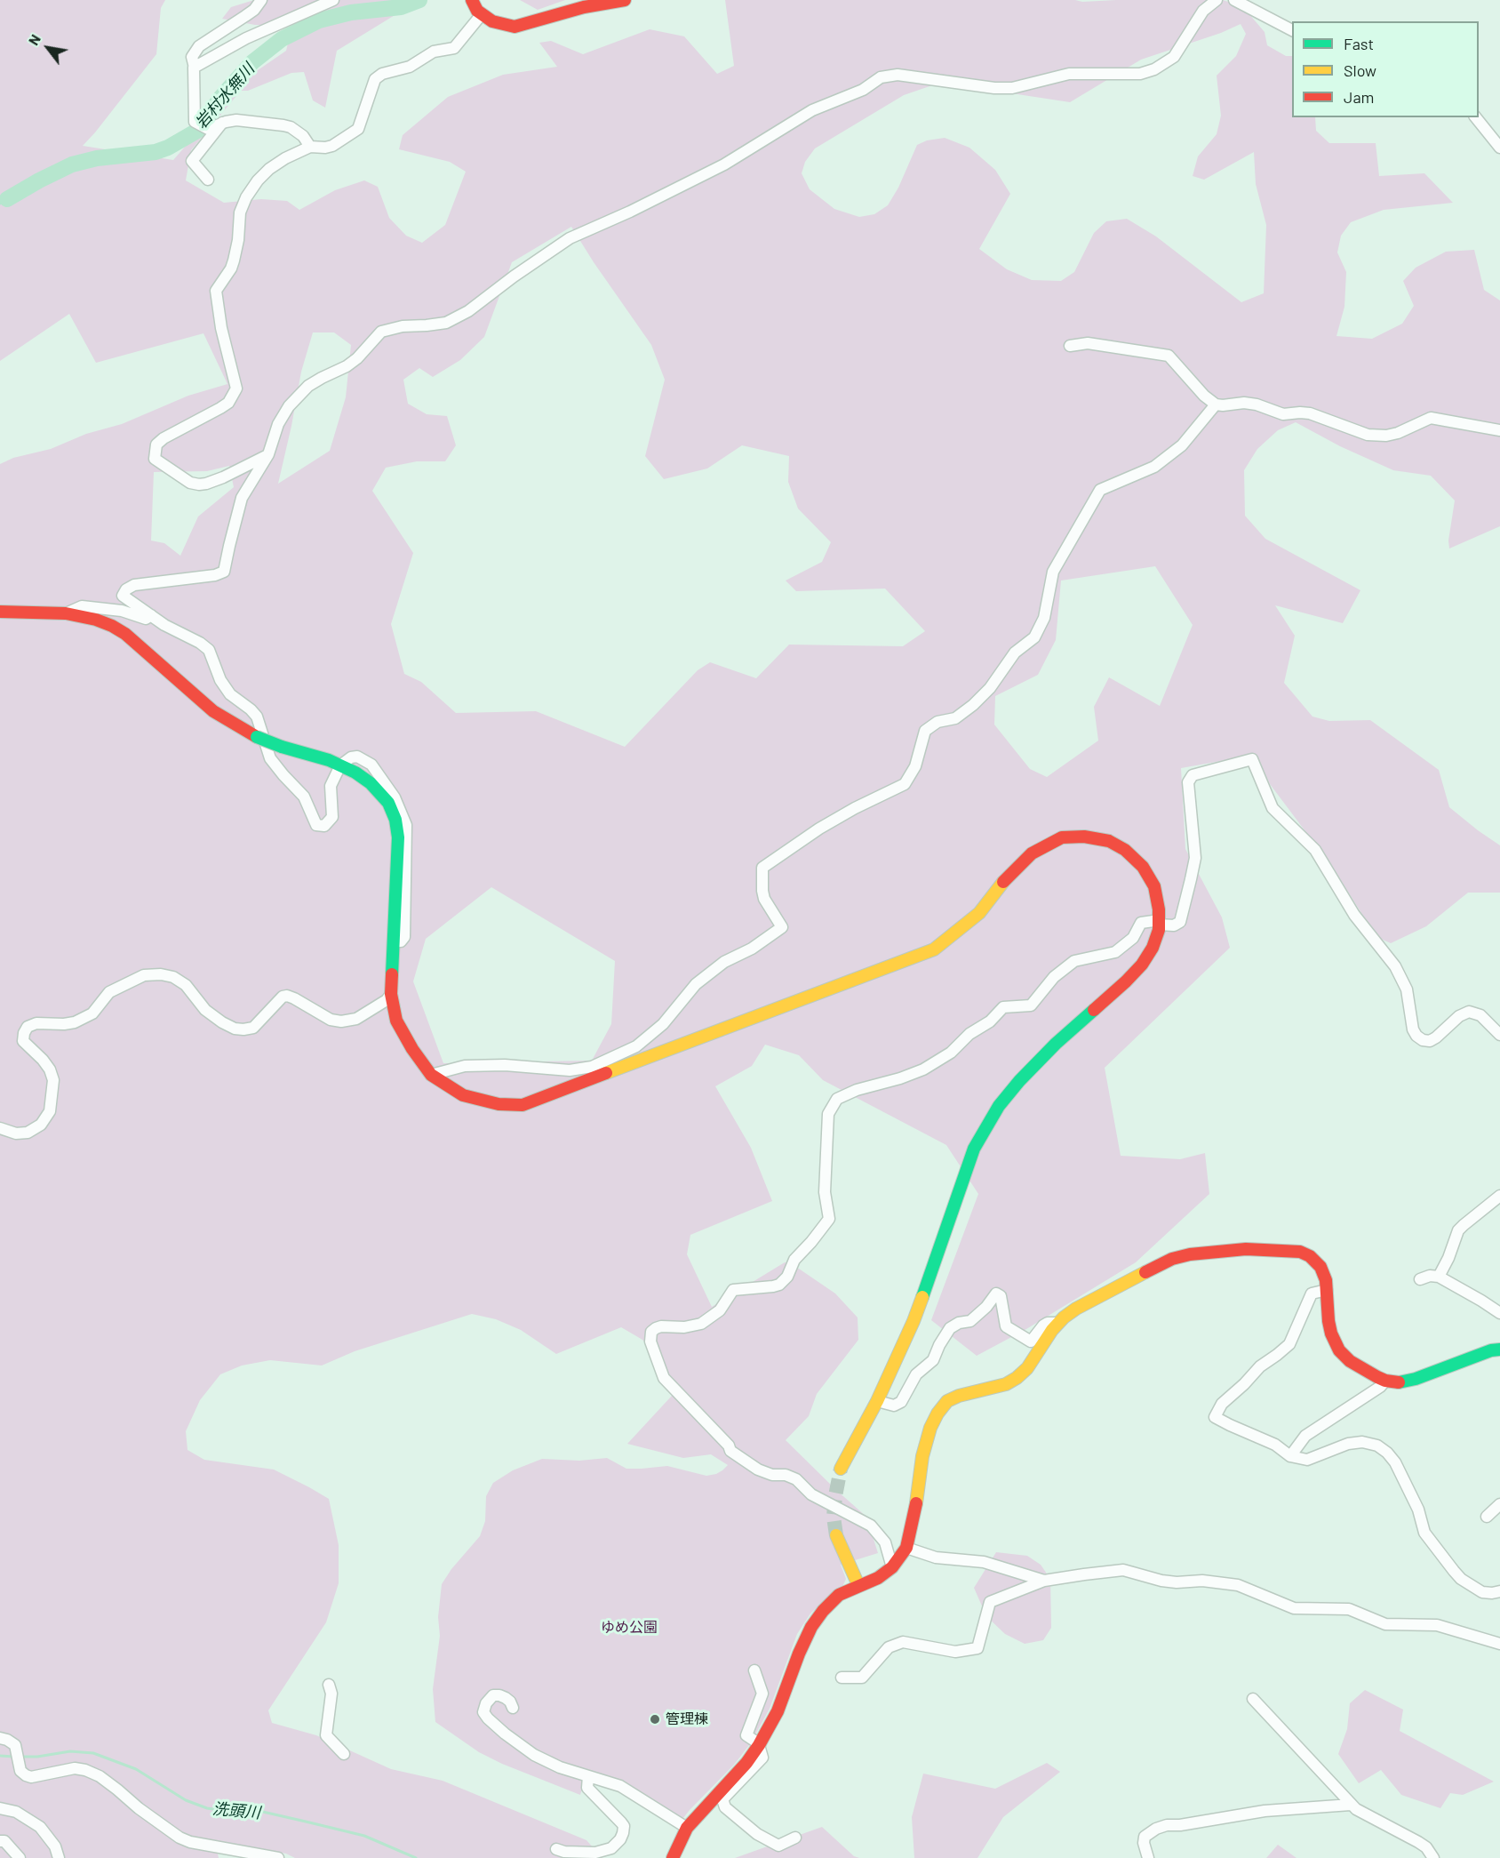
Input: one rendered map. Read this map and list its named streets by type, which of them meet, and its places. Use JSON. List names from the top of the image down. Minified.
{"water":["岩村水無川","洗頭川"],"parks":["ゆめ公園"],"places":["管理棟"],"legend":["Fast","Slow","Jam"],"north":"top left"}
